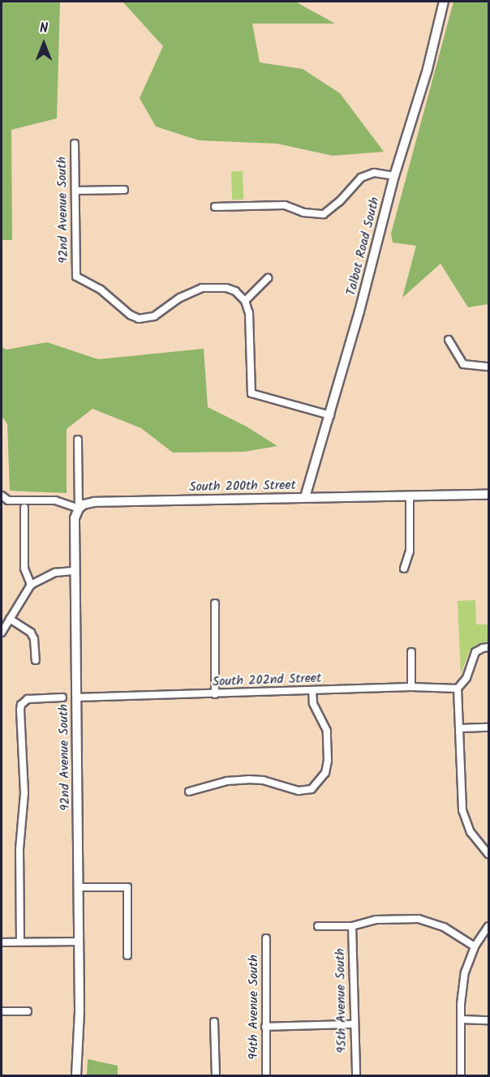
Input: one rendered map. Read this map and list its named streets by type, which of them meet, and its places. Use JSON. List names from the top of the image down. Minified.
{"streets":{"street":["92nd Avenue South","Talbot Road South","South 200th Street","South 202nd Street","95th Avenue South","94th Avenue South"]},"crossings":[["92nd Avenue South","South 200th Street"],["92nd Avenue South","South 202nd Street"],["Talbot Road South","South 200th Street"]],"north":"top"}
